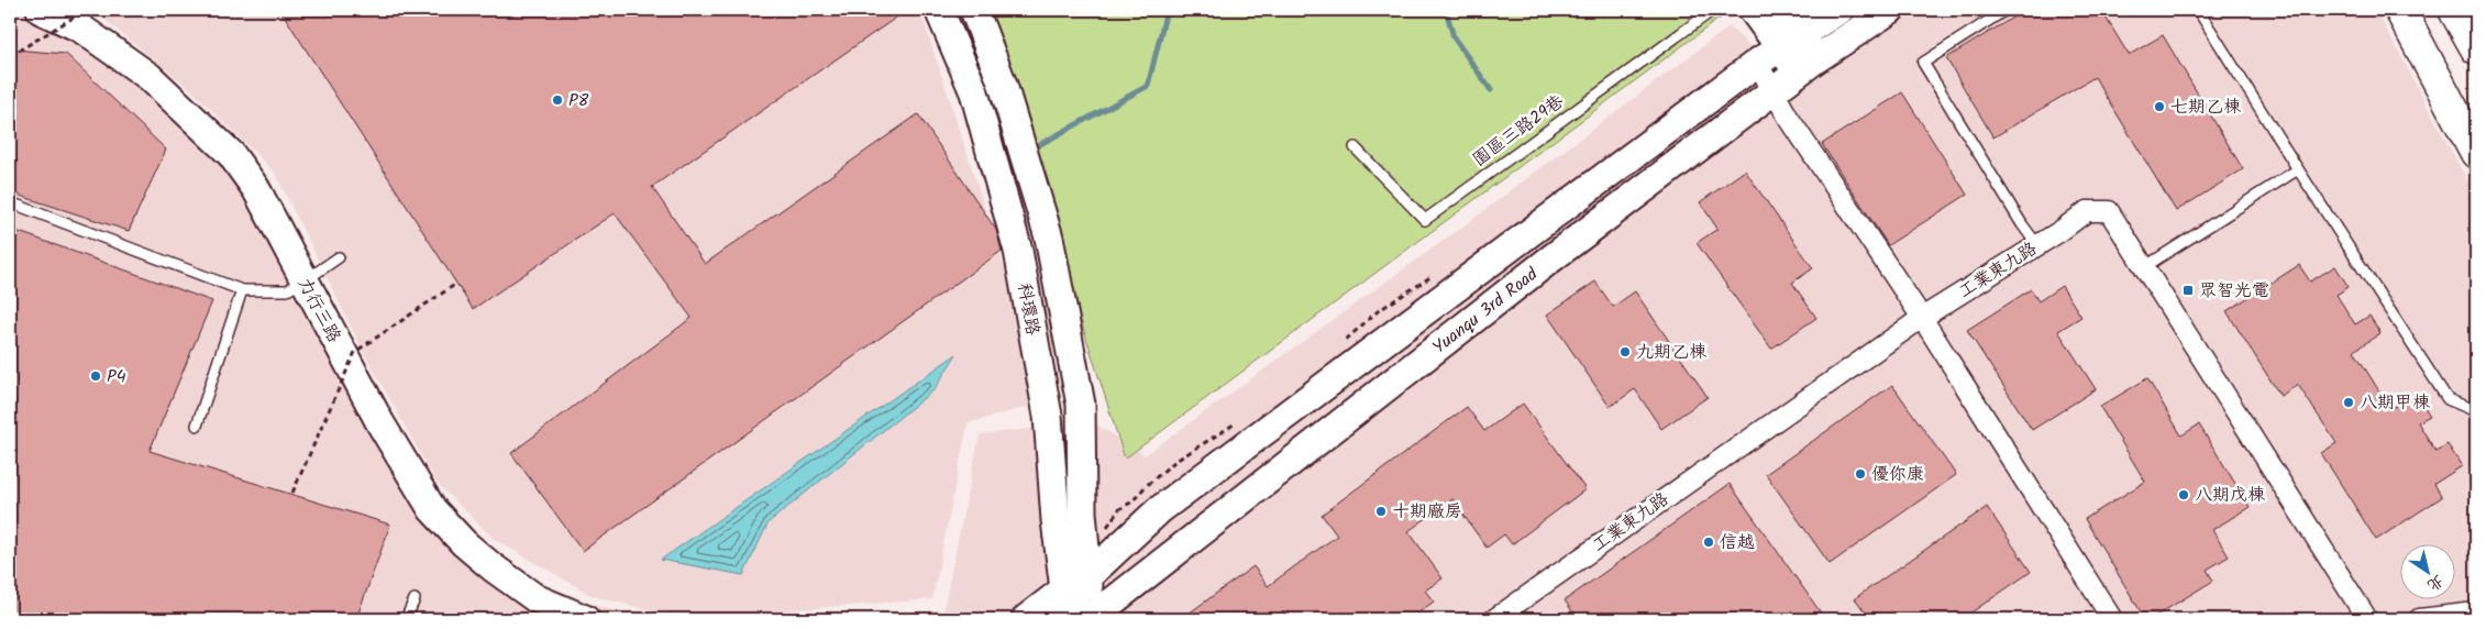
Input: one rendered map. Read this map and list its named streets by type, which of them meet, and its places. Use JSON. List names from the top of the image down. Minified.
{"streets":{"street":["工業東九路","科環路","力行三路","Yuanqu 3rd Road"],"lane":["園區三路29巷"]},"crossings":[["科環路","Yuanqu 3rd Road"]],"places":{"other":["P8","七期乙棟","九期乙棟","P4","八期甲棟","優你康","八期戊棟","十期廠房","信越"],"transit":["眾智光電"]},"north":"bottom right"}
